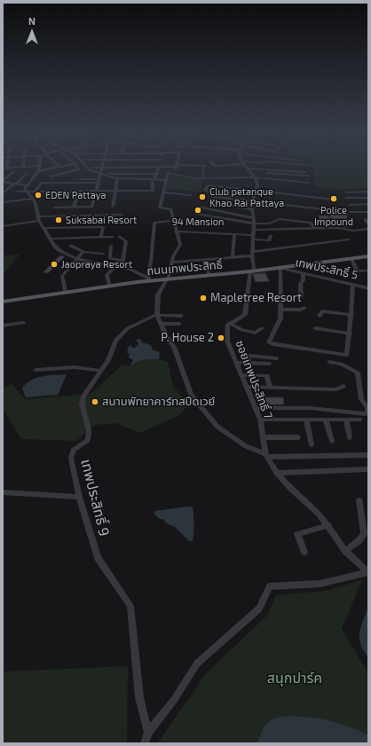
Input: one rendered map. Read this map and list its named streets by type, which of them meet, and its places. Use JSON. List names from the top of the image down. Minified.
{"streets":{"main road":["ถนนเทพประสิทธิ์"],"street":["เทพประสิทธิ์ 5","ซอยเทพประสิทธิ์ 7","เทพประสิทธิ์ 9"]},"crossings":[["ถนนเทพประสิทธิ์","เทพประสิทธิ์ 5"]],"parks":["สนุกปาร์ค"],"places":["EDEN Pattaya","Club petanque Khao Rai Pattaya","Police Impound","94 Mansion","Suksabai Resort","Jaopraya Resort","Mapletree Resort","P. House 2","สนามพัทยาคาร์ทสปีดเวย์"],"north":"top"}
